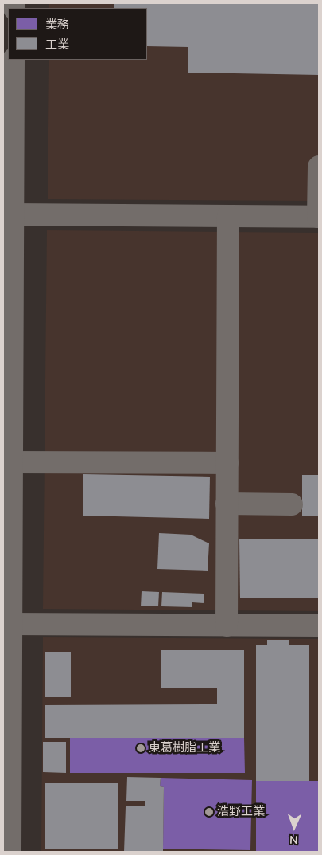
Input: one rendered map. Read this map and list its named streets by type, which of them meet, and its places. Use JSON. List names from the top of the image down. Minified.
{"places":["東葛樹脂工業","浩野工業"],"legend":["業務","工業"],"north":"bottom"}
